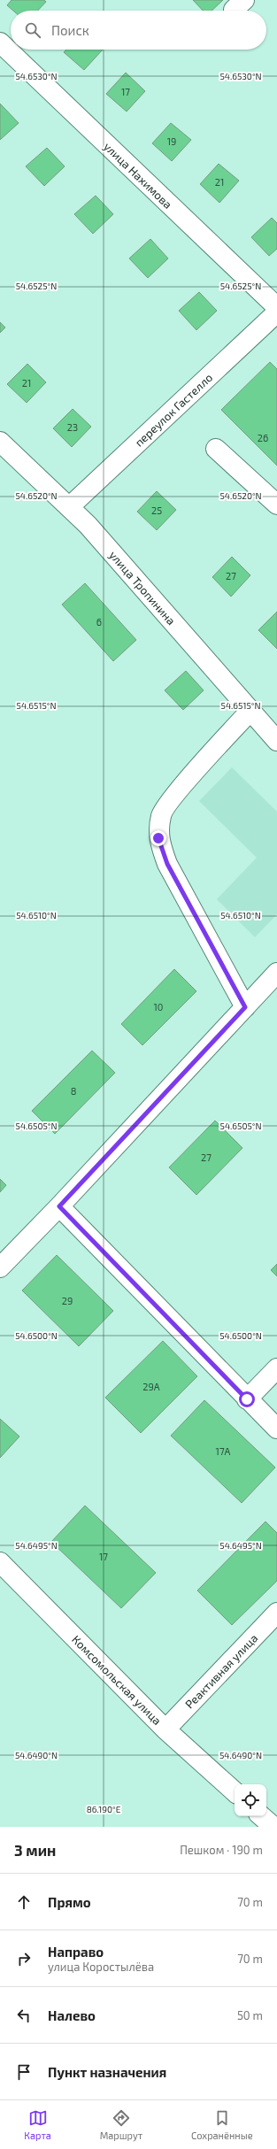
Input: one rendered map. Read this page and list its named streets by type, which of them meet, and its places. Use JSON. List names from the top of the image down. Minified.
{"streets":{"street":["улица Нахимова","переулок Гастелло","улица Тропинина","Реактивная улица","Комсомольская улица"]},"crossings":[["переулок Гастелло","улица Тропинина"],["Реактивная улица","Комсомольская улица"]],"house_numbers":["17","19","21","21","23","26","25","27","6","10","8","27","29","29А","17А","17"],"page":{"search":"Поиск","heading":["3 мин","Пешком · 190 m"],"list":[["Прямо","70 m"],["Направо","улица Коростылёва","70 m"],["Налево","50 m"],"Пункт назначения"],"nav":["Карта","Маршрут","Сохранённые"]},"coordinates":["54.6530°N","54.6525°N","54.6520°N","54.6515°N","54.6510°N","54.6505°N","54.6500°N","54.6495°N","54.6490°N","86.190°E"]}
